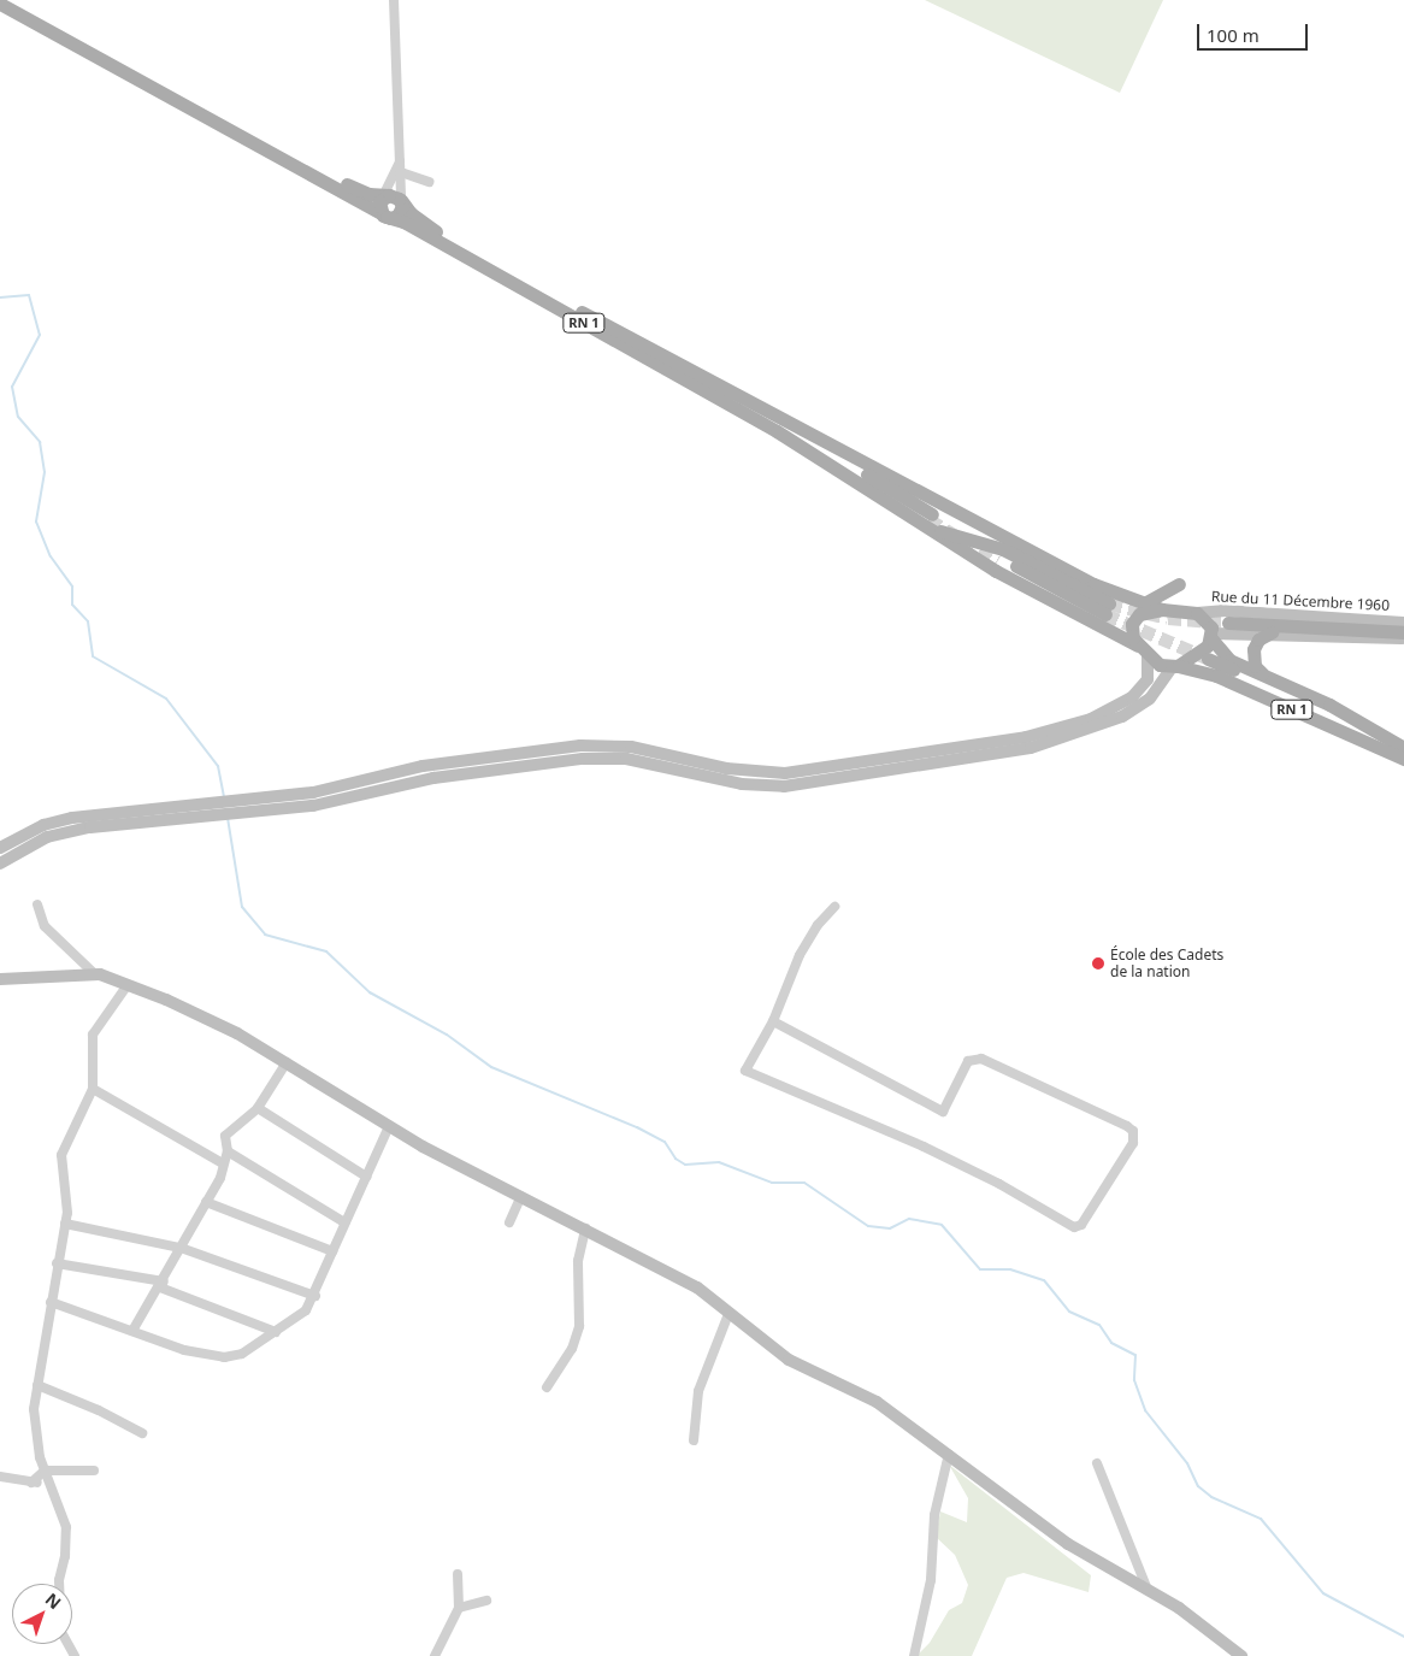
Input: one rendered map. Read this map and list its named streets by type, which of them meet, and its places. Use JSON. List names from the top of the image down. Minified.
{"streets":{"main road":["RN 1"],"street":["Rue du 11 Décembre 1960"]},"crossings":[["RN 1","Rue du 11 Décembre 1960"]],"places":["École des Cadets de la nation"],"scale_bar":"100 m","north":"top right"}
